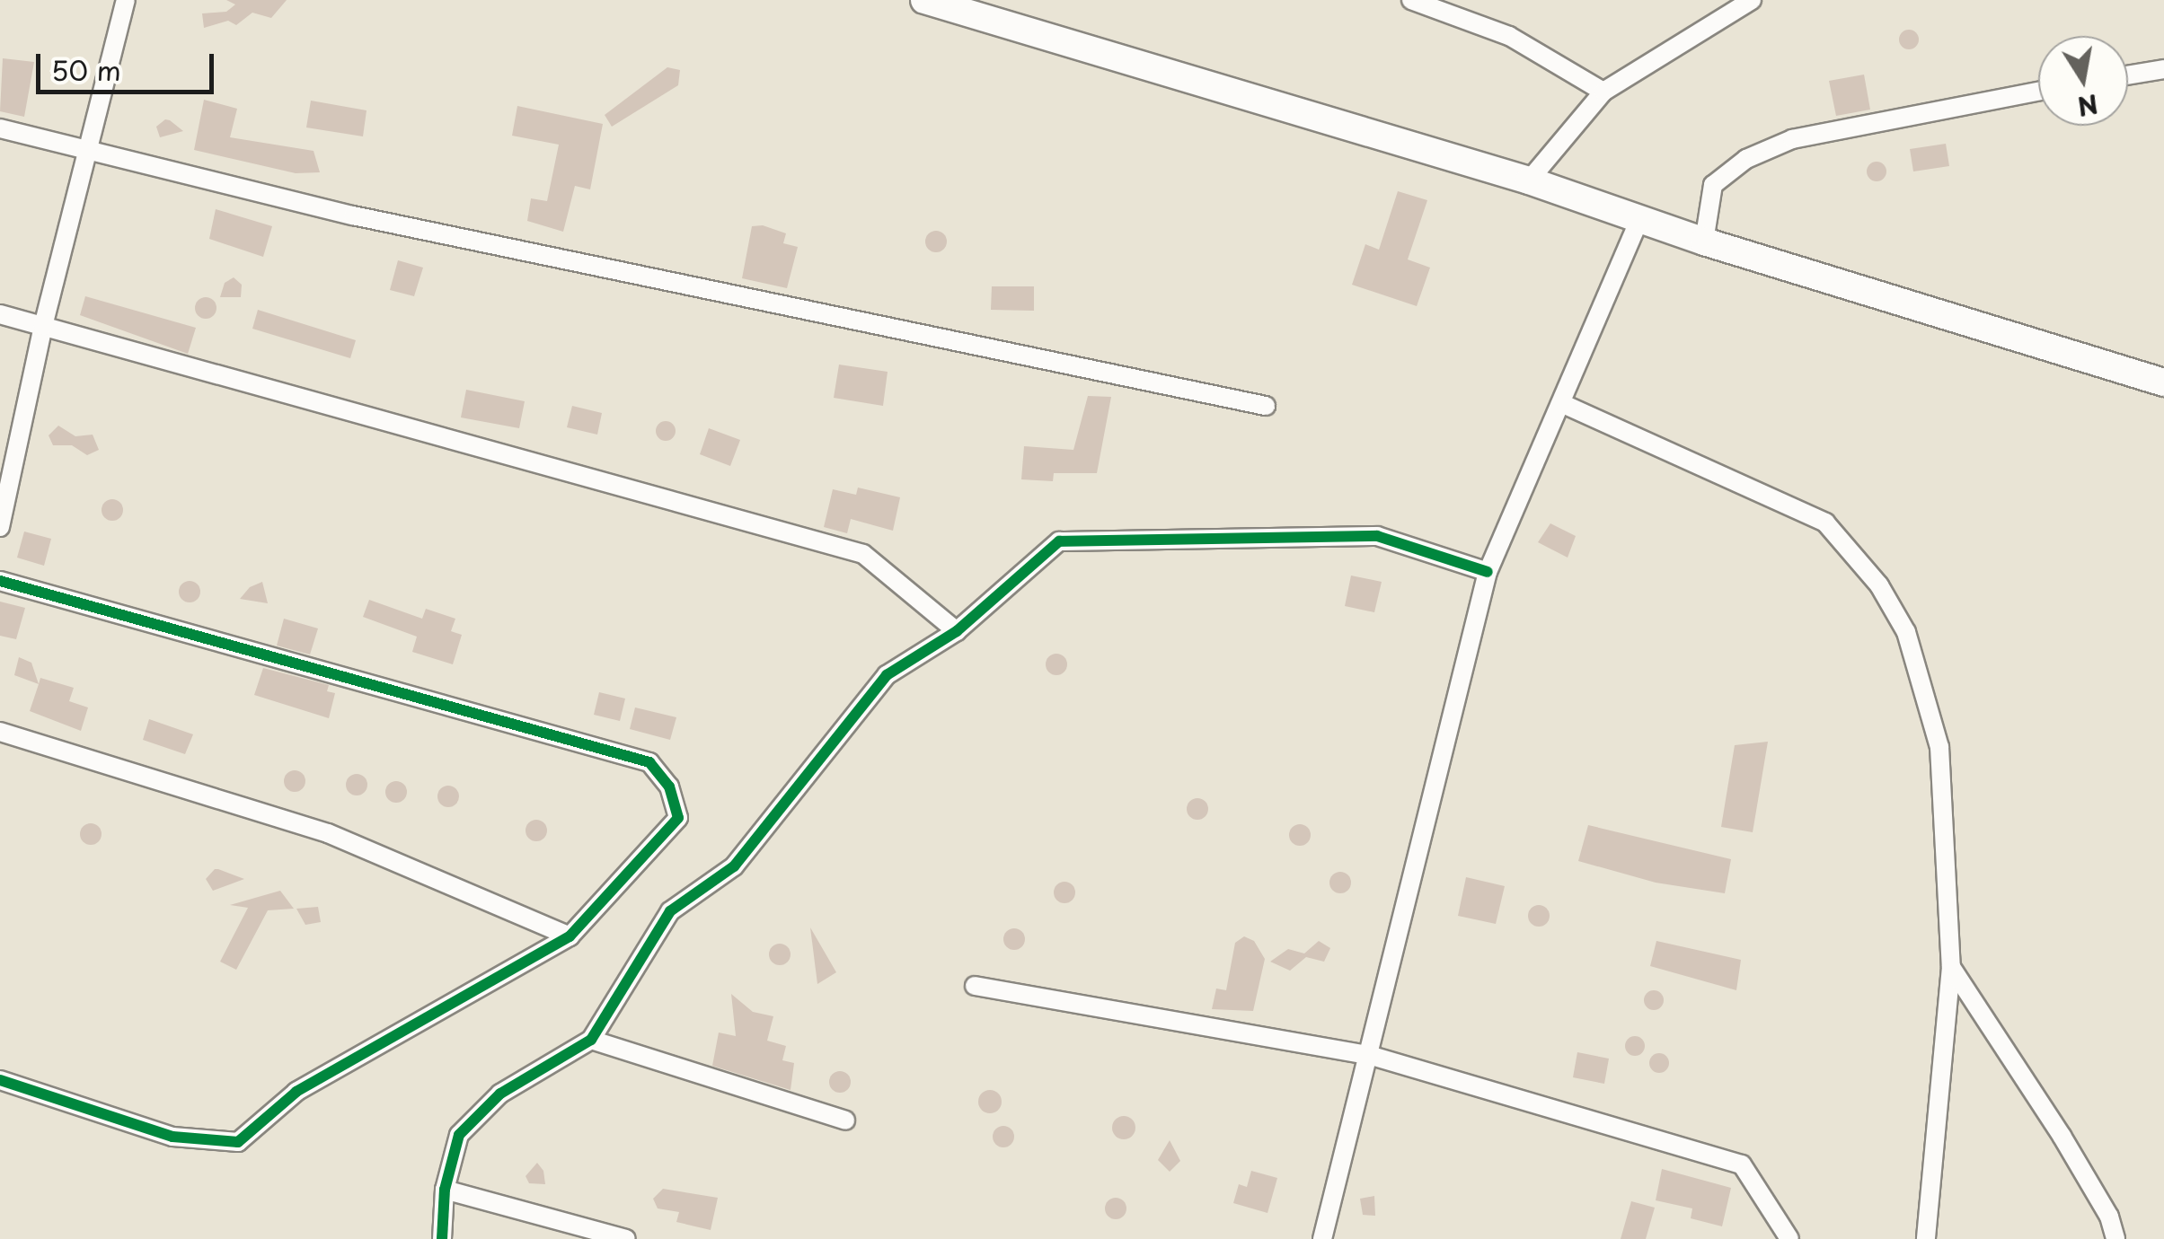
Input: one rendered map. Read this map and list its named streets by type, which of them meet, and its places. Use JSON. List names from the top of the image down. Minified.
{"scale_bar":"50 m","north":"bottom"}
